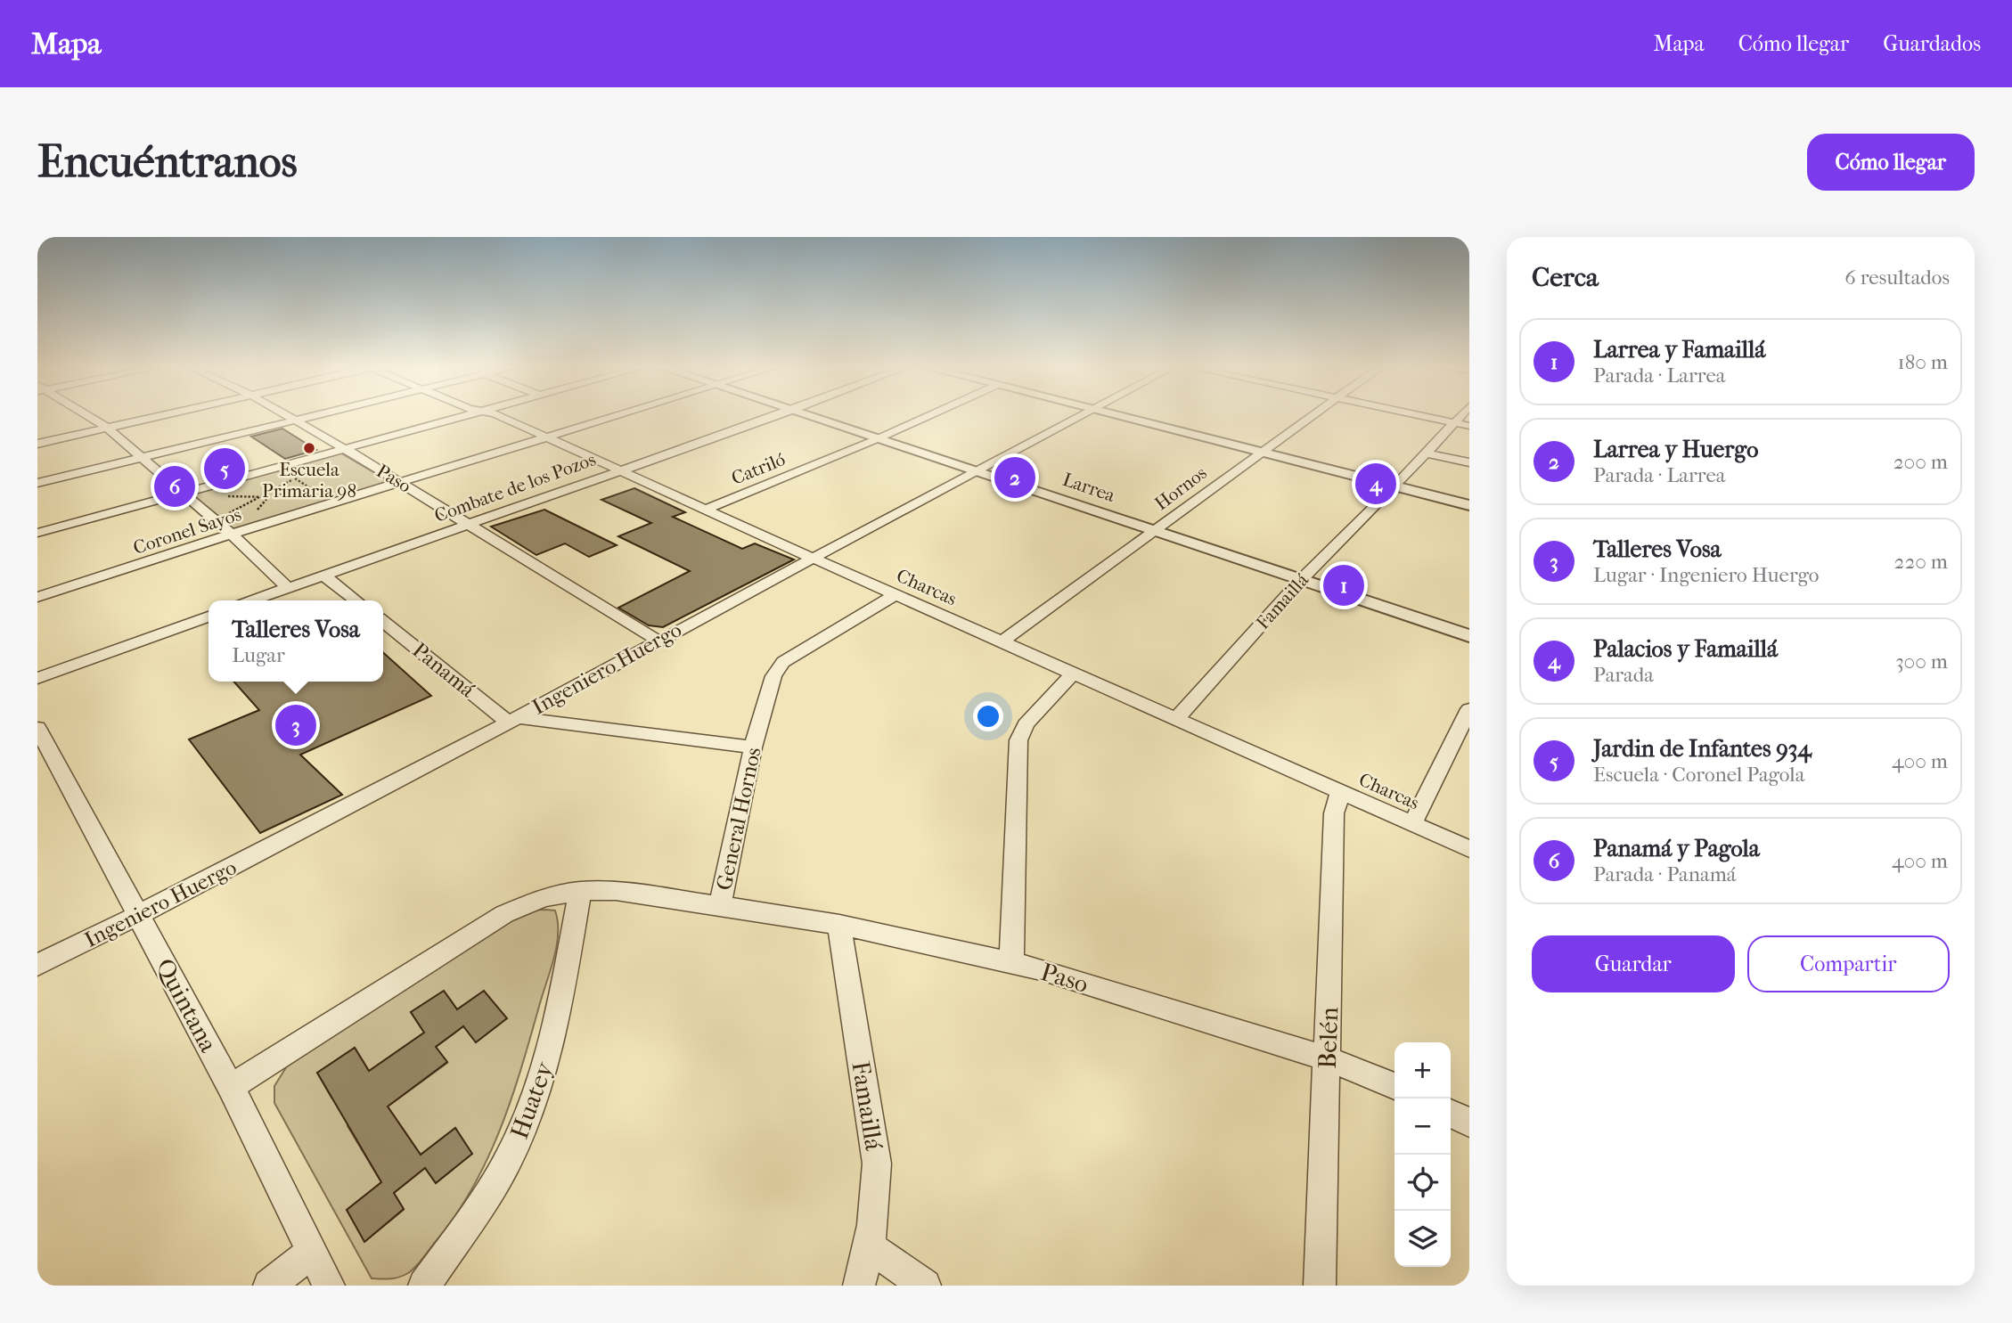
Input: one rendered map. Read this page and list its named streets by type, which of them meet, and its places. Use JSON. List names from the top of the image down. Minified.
{"streets":{"street":["Catriló","Paso","Combate de los Pozos","Larrea","Hornos","Coronel Sayos","Charcas","Famaillá","Ingeniero Huergo","Panamá","General Hornos","Quintana","Belén","Huatey"]},"crossings":[["Catriló","Larrea"],["Catriló","Charcas"],["Paso","Combate de los Pozos"],["Paso","Coronel Sayos"],["Paso","Famaillá"],["Paso","Ingeniero Huergo"],["Paso","General Hornos"],["Paso","Belén"],["Combate de los Pozos","Charcas"],["Larrea","Hornos"],["Larrea","Famaillá"],["Larrea","Ingeniero Huergo"],["Hornos","Charcas"],["Coronel Sayos","Charcas"],["Charcas","Famaillá"],["Charcas","Ingeniero Huergo"],["Charcas","General Hornos"],["Charcas","Belén"],["Ingeniero Huergo","Panamá"],["Ingeniero Huergo","Quintana"],["General Hornos","Quintana"],["General Hornos","Huatey"]],"places":["Escuela Primaria 98"],"page":{"header":"Mapa","nav":["Mapa","Cómo llegar","Guardados"],"buttons":["Cómo llegar",["Guardar","Compartir"]],"title":"Encuéntranos","heading":["Cerca","6 resultados"],"list":[{"mark":"1","name":"Larrea y Famaillá","note":"Parada · Larrea","value":"180 m"},{"mark":"2","name":"Larrea y Huergo","note":"Parada · Larrea","value":"200 m"},{"mark":"3","name":"Talleres Vosa","note":"Lugar · Ingeniero Huergo","value":"220 m"},{"mark":"4","name":"Palacios y Famaillá","note":"Parada","value":"300 m"},{"mark":"5","name":"Jardin de Infantes 934","note":"Escuela · Coronel Pagola","value":"400 m"},{"mark":"6","name":"Panamá y Pagola","note":"Parada · Panamá","value":"400 m"}],"pins":["5","2","4","6","1","3"],"popup":["Talleres Vosa","Lugar"],"map_buttons":["+","−"]}}
